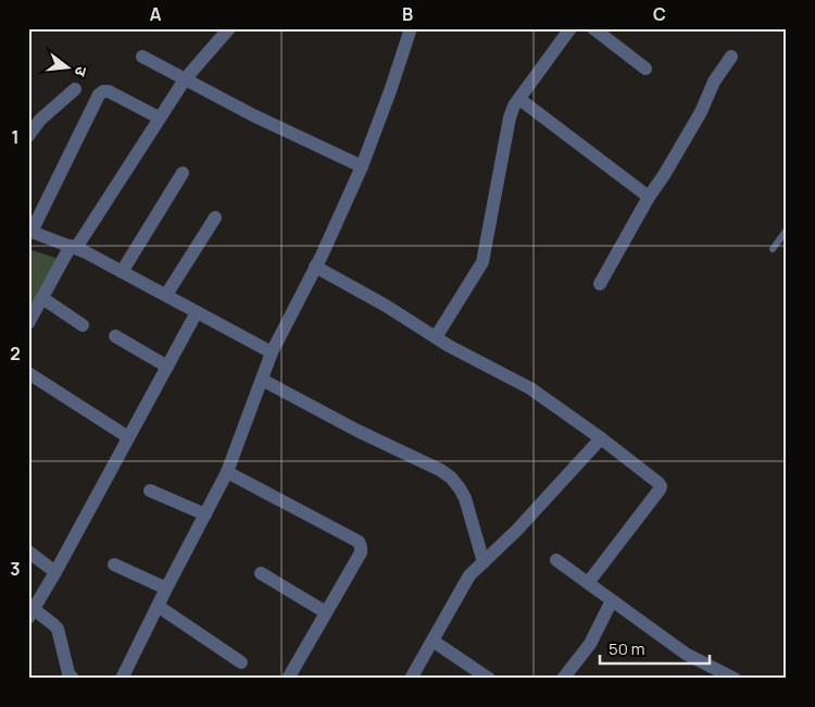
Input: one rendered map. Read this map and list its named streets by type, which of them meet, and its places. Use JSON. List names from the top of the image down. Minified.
{"scale_bar":"50 m","north":"right","grid":{"columns":["A","B","C"],"rows":["1","2","3"]}}
